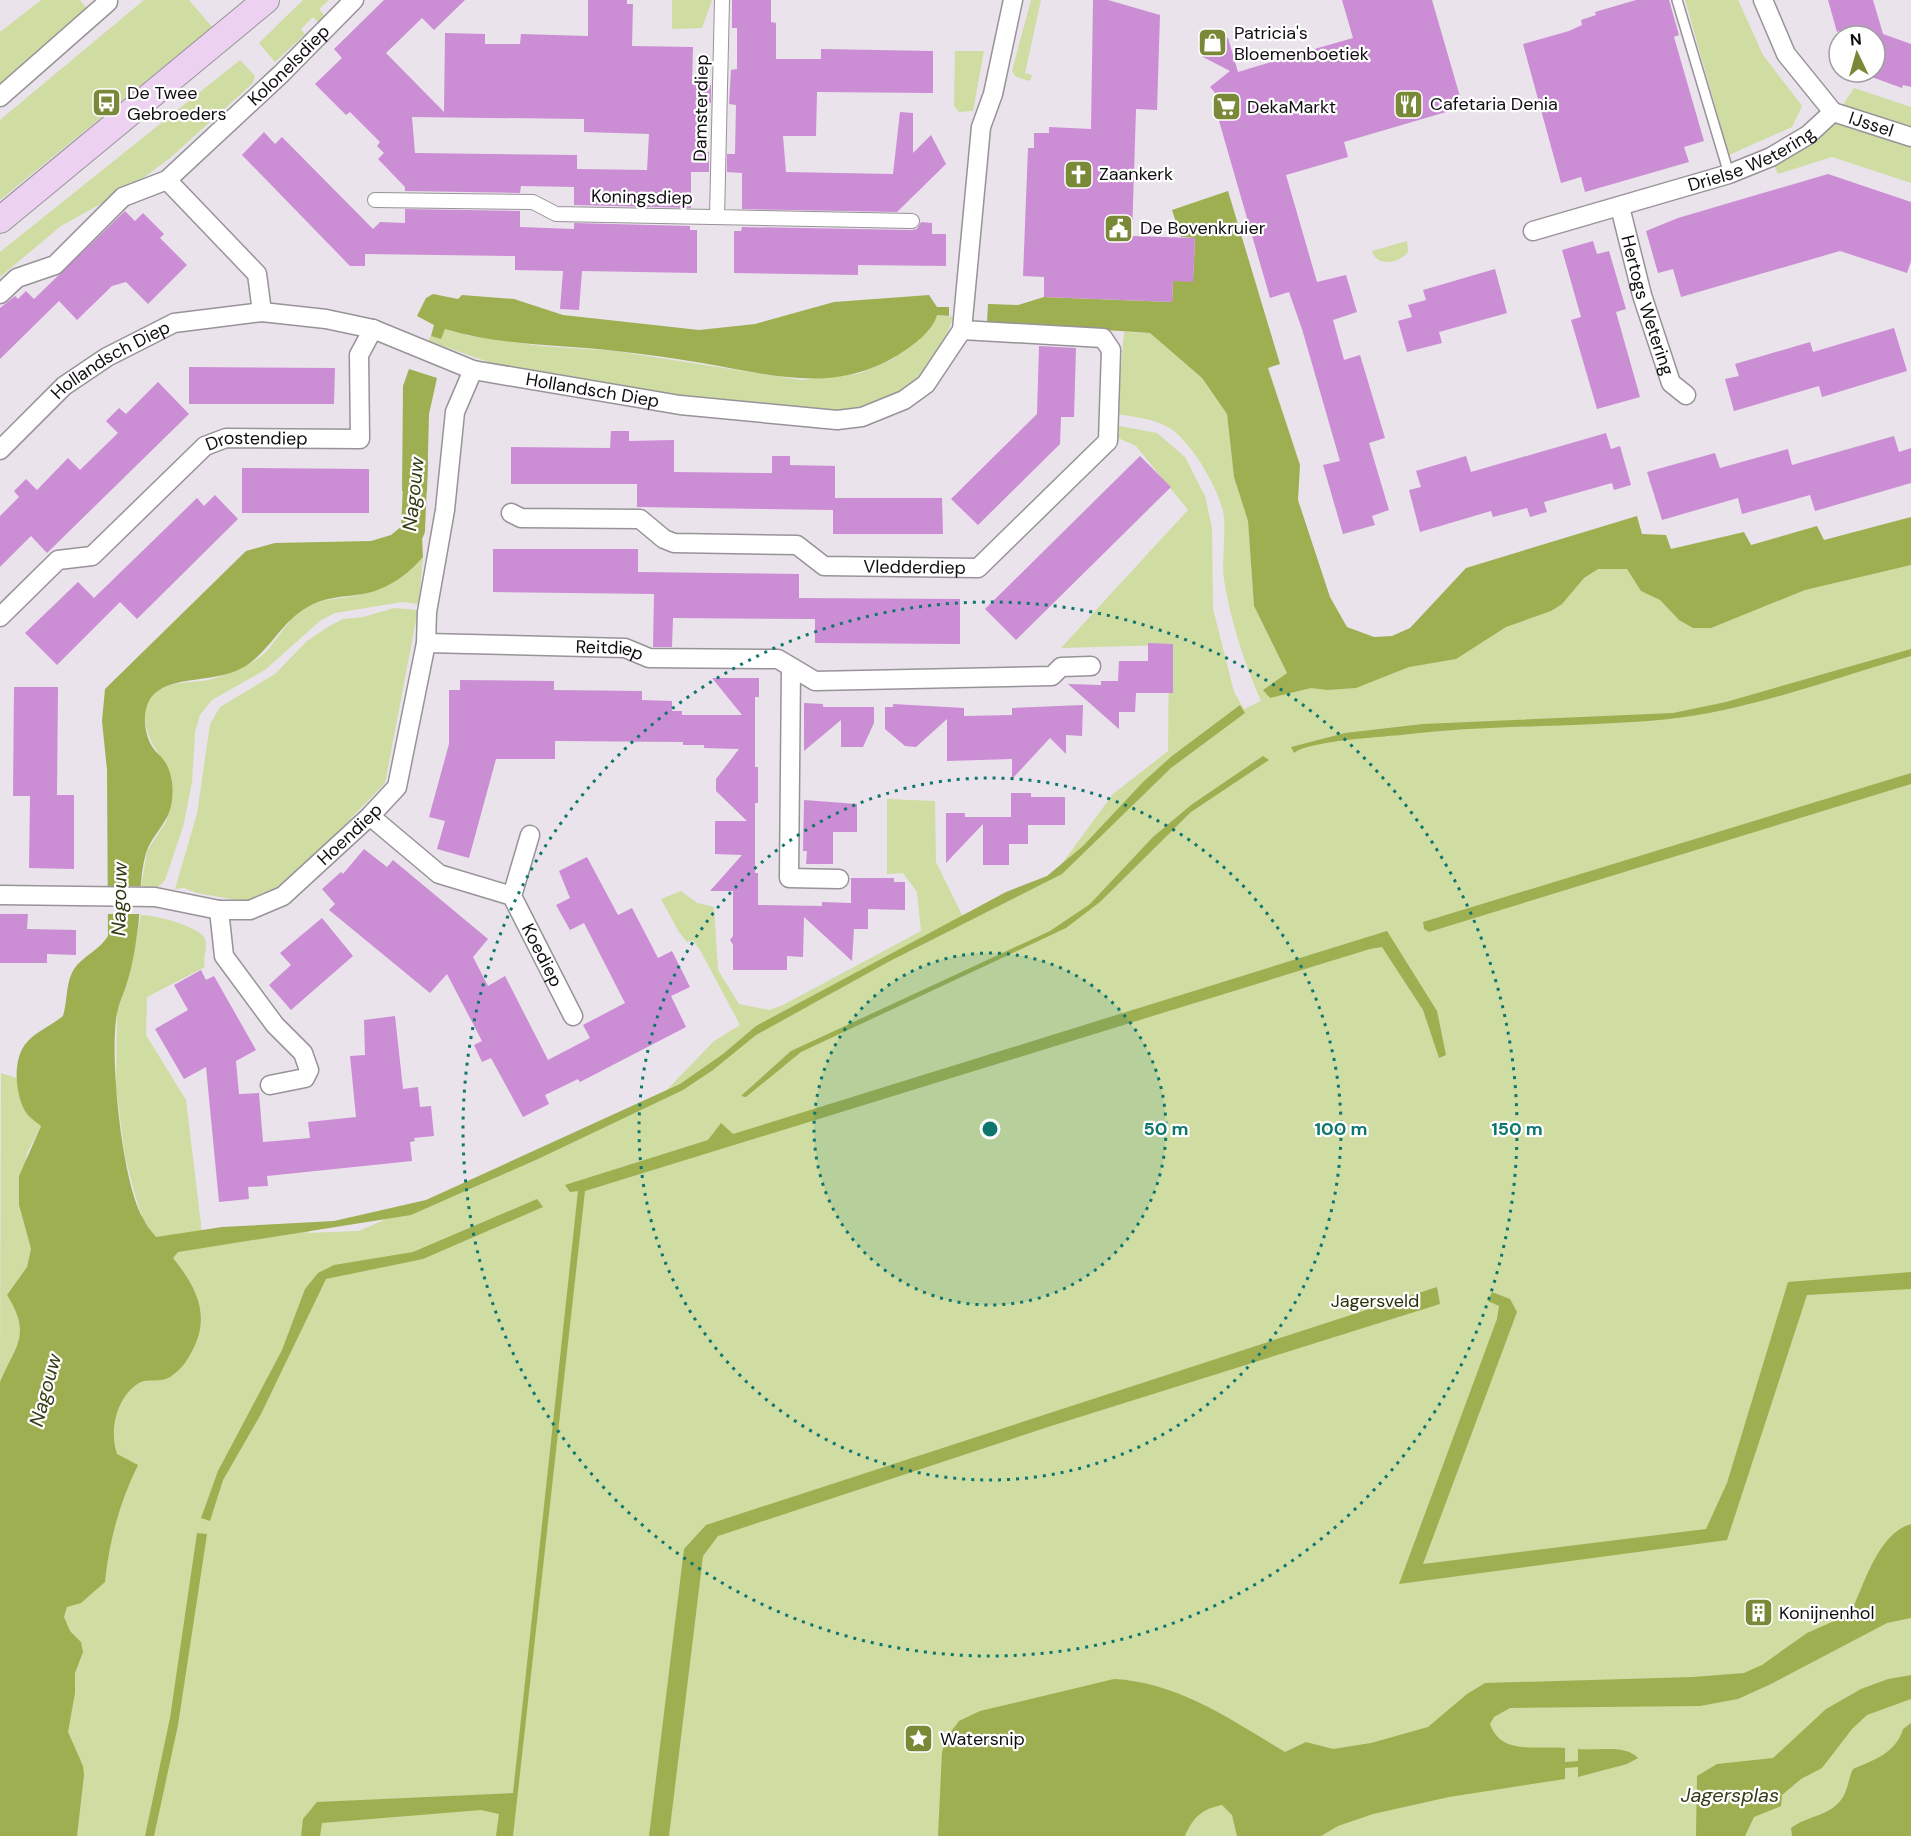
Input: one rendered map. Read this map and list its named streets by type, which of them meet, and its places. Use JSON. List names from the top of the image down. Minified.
{"streets":{"street":["Kolonelsdiep","Damsterdiep","IJssel","Drielse Wetering","Koningsdiep","Hertogs Wetering","Hollandsch Diep","Drostendiep","Vledderdiep","Reitdiep","Hoendiep","Koediep"]},"crossings":[["Damsterdiep","Koningsdiep"],["IJssel","Drielse Wetering"],["Drielse Wetering","Hertogs Wetering"],["Hollandsch Diep","Drostendiep"],["Hollandsch Diep","Vledderdiep"],["Hollandsch Diep","Hoendiep"],["Reitdiep","Hoendiep"]],"water":["Nagouw","Jagersplas"],"parks":["Jagersveld"],"places":{"shop":["Patricia's Bloemenboetiek"],"bus stop":["De Twee Gebroeders"],"restaurant":["Cafetaria Denia"],"supermarket":["DekaMarkt"],"church":["Zaankerk"],"public building":["De Bovenkruier"],"building":["Konijnenhol"],"place":["Watersnip"]},"north":"top","rings":["50 m","100 m","150 m"]}
